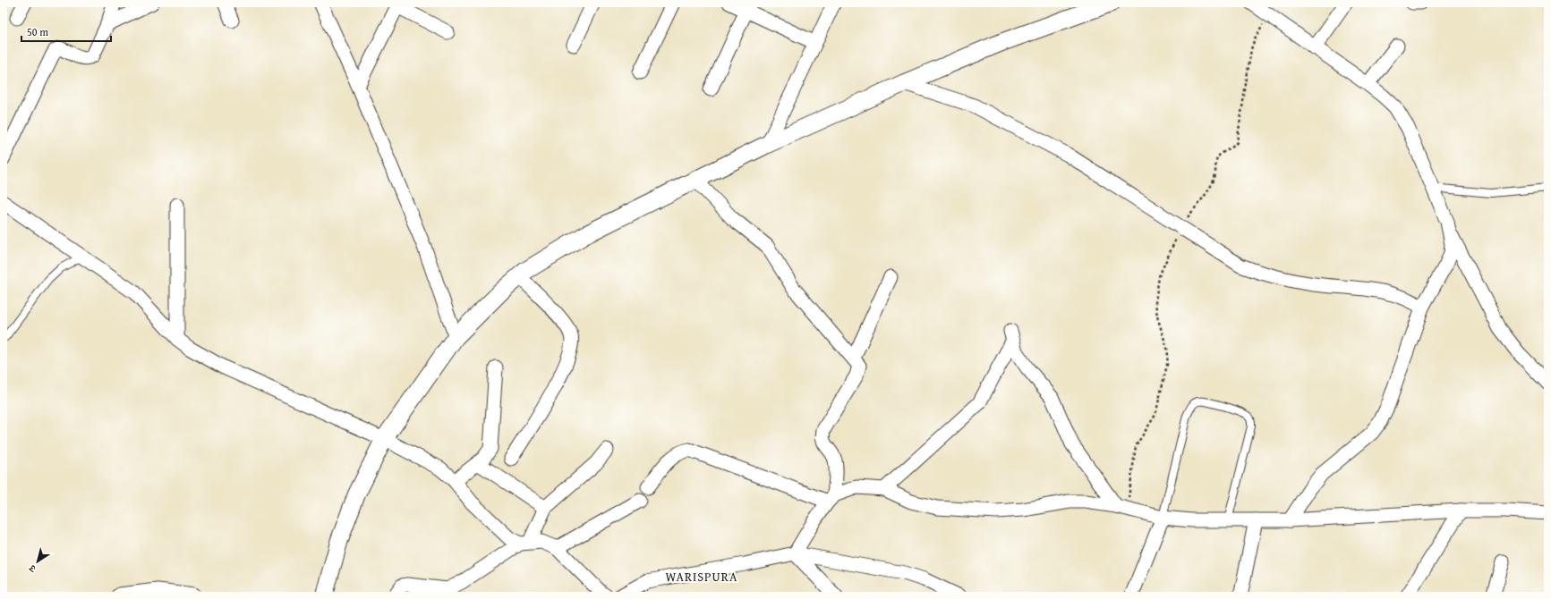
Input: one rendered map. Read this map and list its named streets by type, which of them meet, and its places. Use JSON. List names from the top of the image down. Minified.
{"districts":["WARISPURA"],"scale_bar":"50 m","north":"bottom left"}
